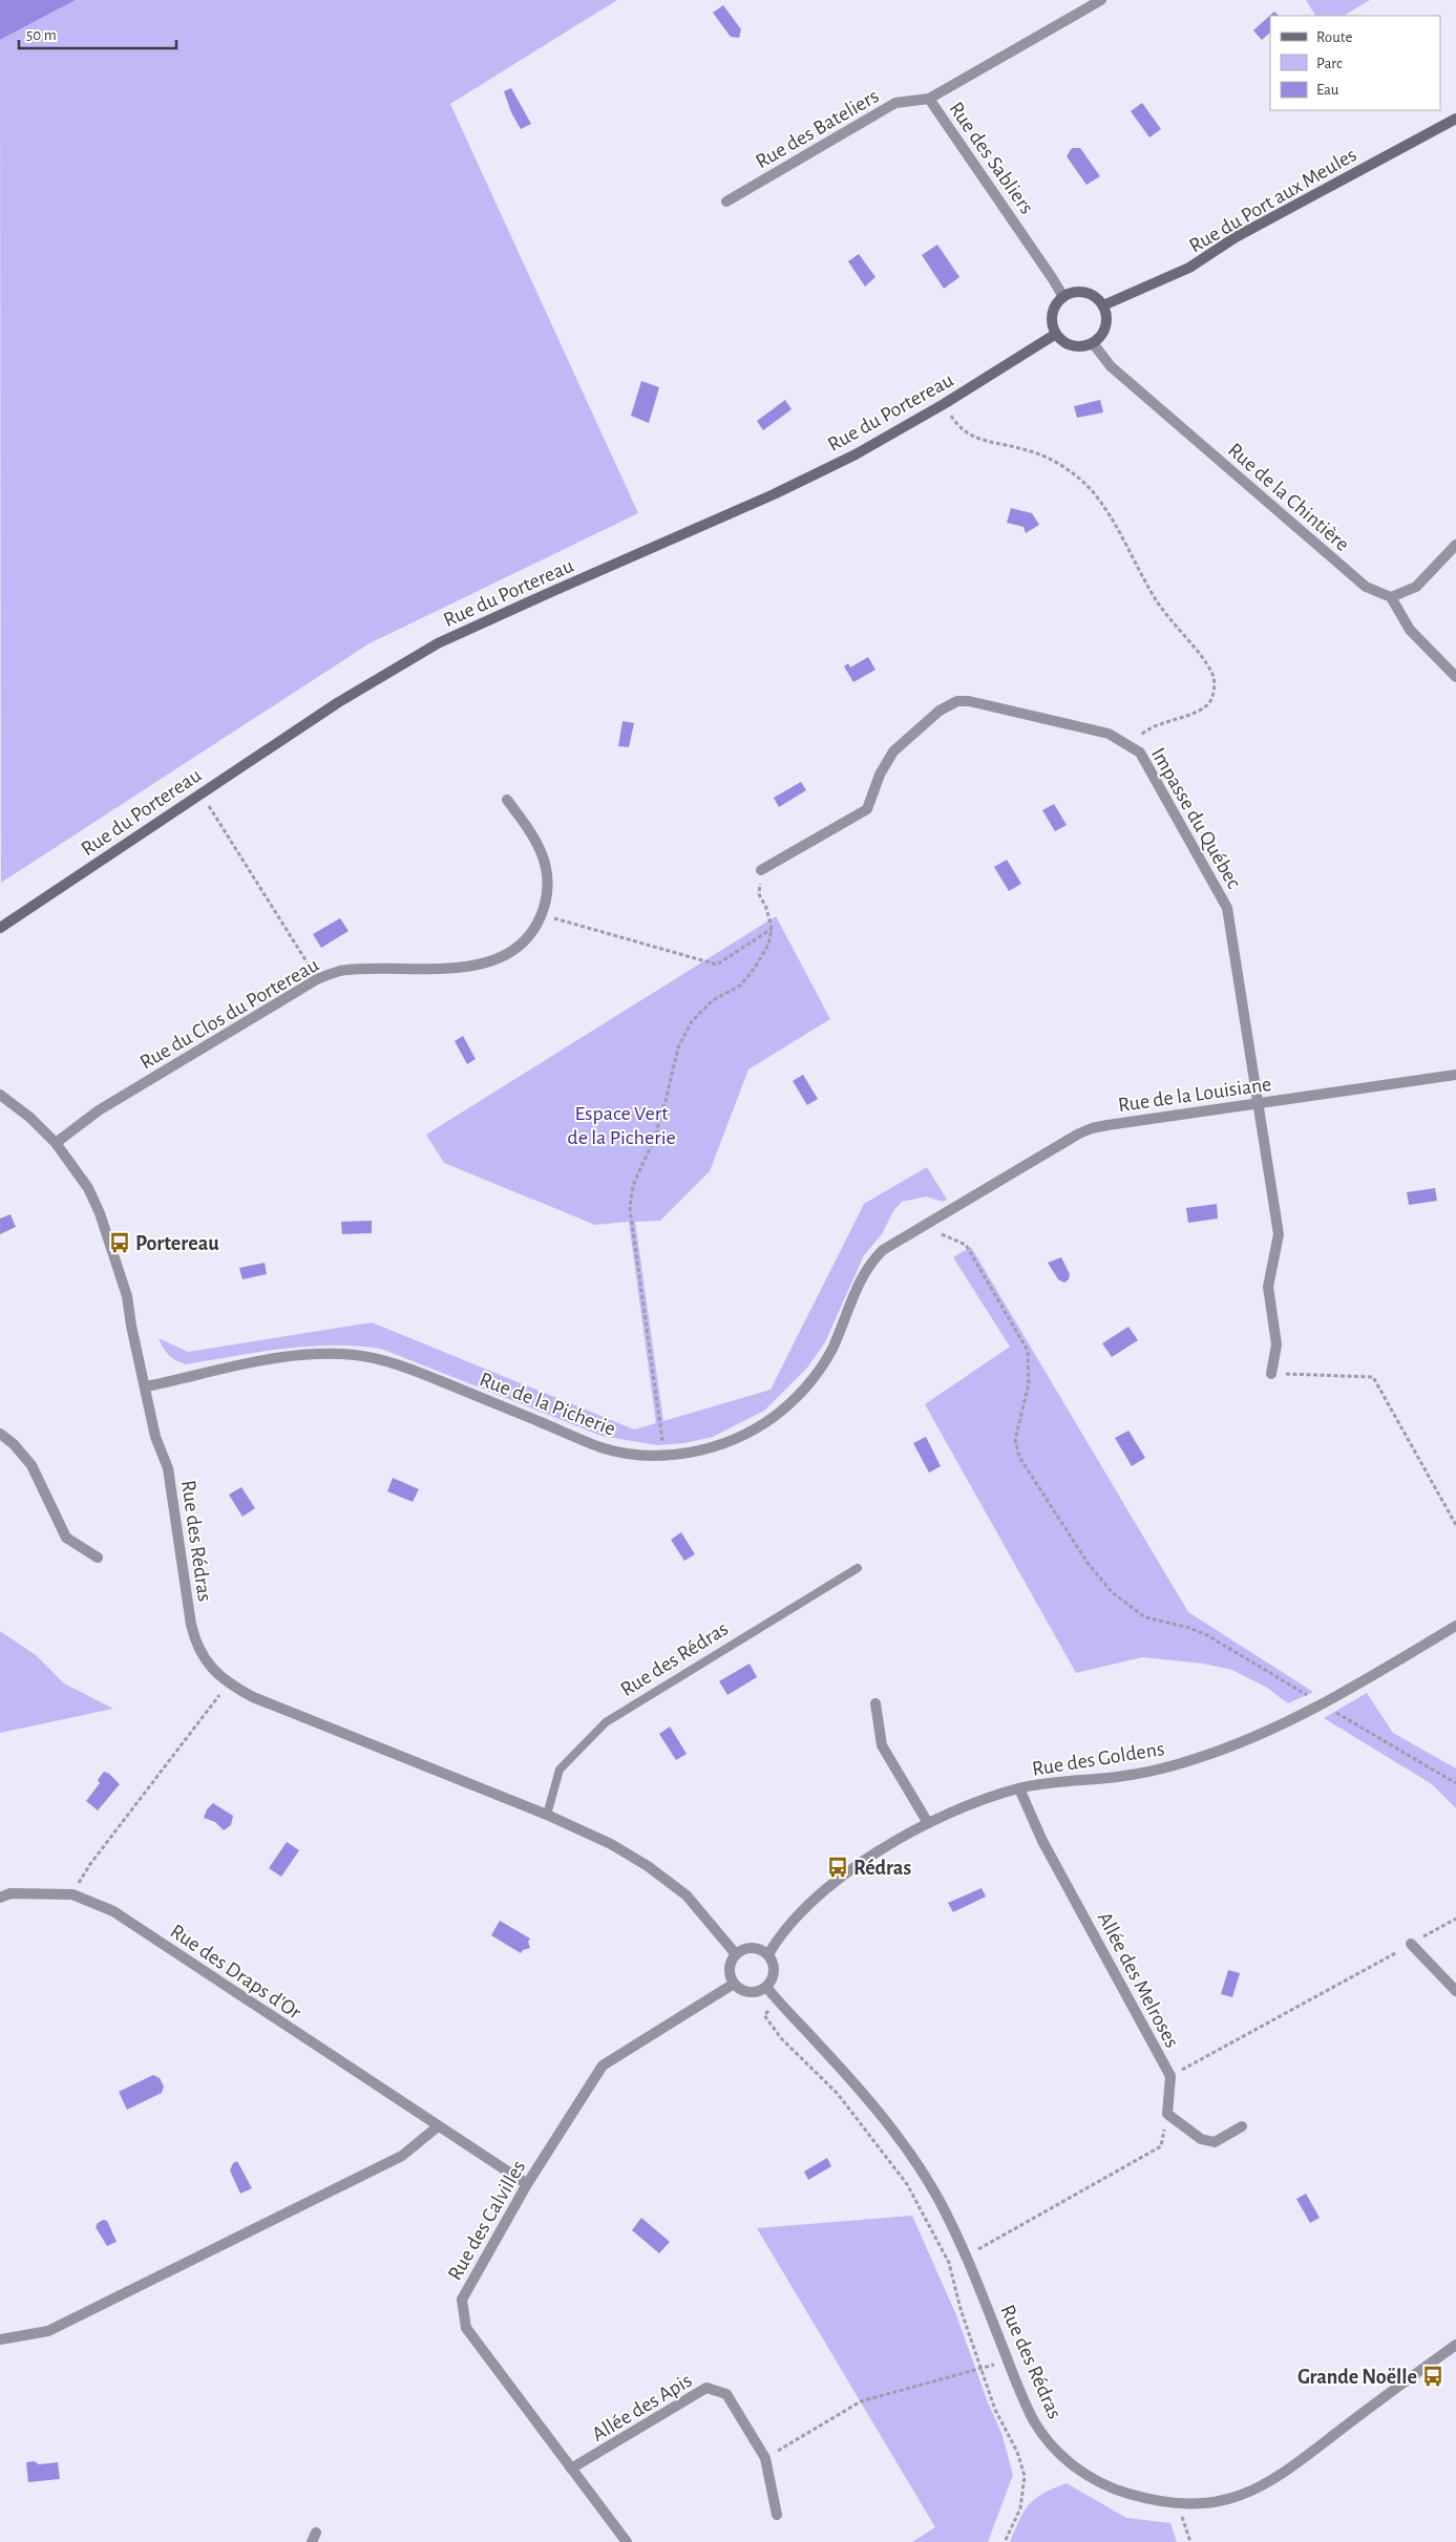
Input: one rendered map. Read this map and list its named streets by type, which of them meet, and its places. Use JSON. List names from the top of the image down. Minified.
{"streets":{"street":["Rue des Bateliers","Rue des Sabliers","Rue du Port aux Meules","Rue du Portereau","Rue de la Chintière","Impasse du Québec","Rue du Clos du Portereau","Rue de la Louisiane","Rue de la Picherie","Rue des Rédras","Rue des Goldens","Rue des Draps d'Or","Allée des Melroses","Rue des Calvilles","Allée des Apis"]},"crossings":[["Rue des Bateliers","Rue des Sabliers"],["Rue des Sabliers","Rue du Port aux Meules"],["Rue des Sabliers","Rue du Portereau"],["Rue des Sabliers","Rue de la Chintière"],["Rue du Port aux Meules","Rue du Portereau"],["Rue du Port aux Meules","Rue de la Chintière"],["Rue du Portereau","Rue de la Chintière"],["Impasse du Québec","Rue de la Louisiane"],["Rue du Clos du Portereau","Rue des Rédras"],["Rue de la Louisiane","Rue de la Picherie"],["Rue de la Picherie","Rue des Rédras"],["Rue des Rédras","Rue des Goldens"],["Rue des Rédras","Rue des Calvilles"],["Rue des Goldens","Allée des Melroses"],["Rue des Goldens","Rue des Calvilles"],["Rue des Draps d'Or","Rue des Calvilles"],["Rue des Calvilles","Allée des Apis"]],"parks":["Espace Vert de la Picherie"],"places":{"bus stop":["Portereau","Rédras","Grande Noëlle"]},"legend":["Route","Parc","Eau"],"scale_bar":"50 m"}
